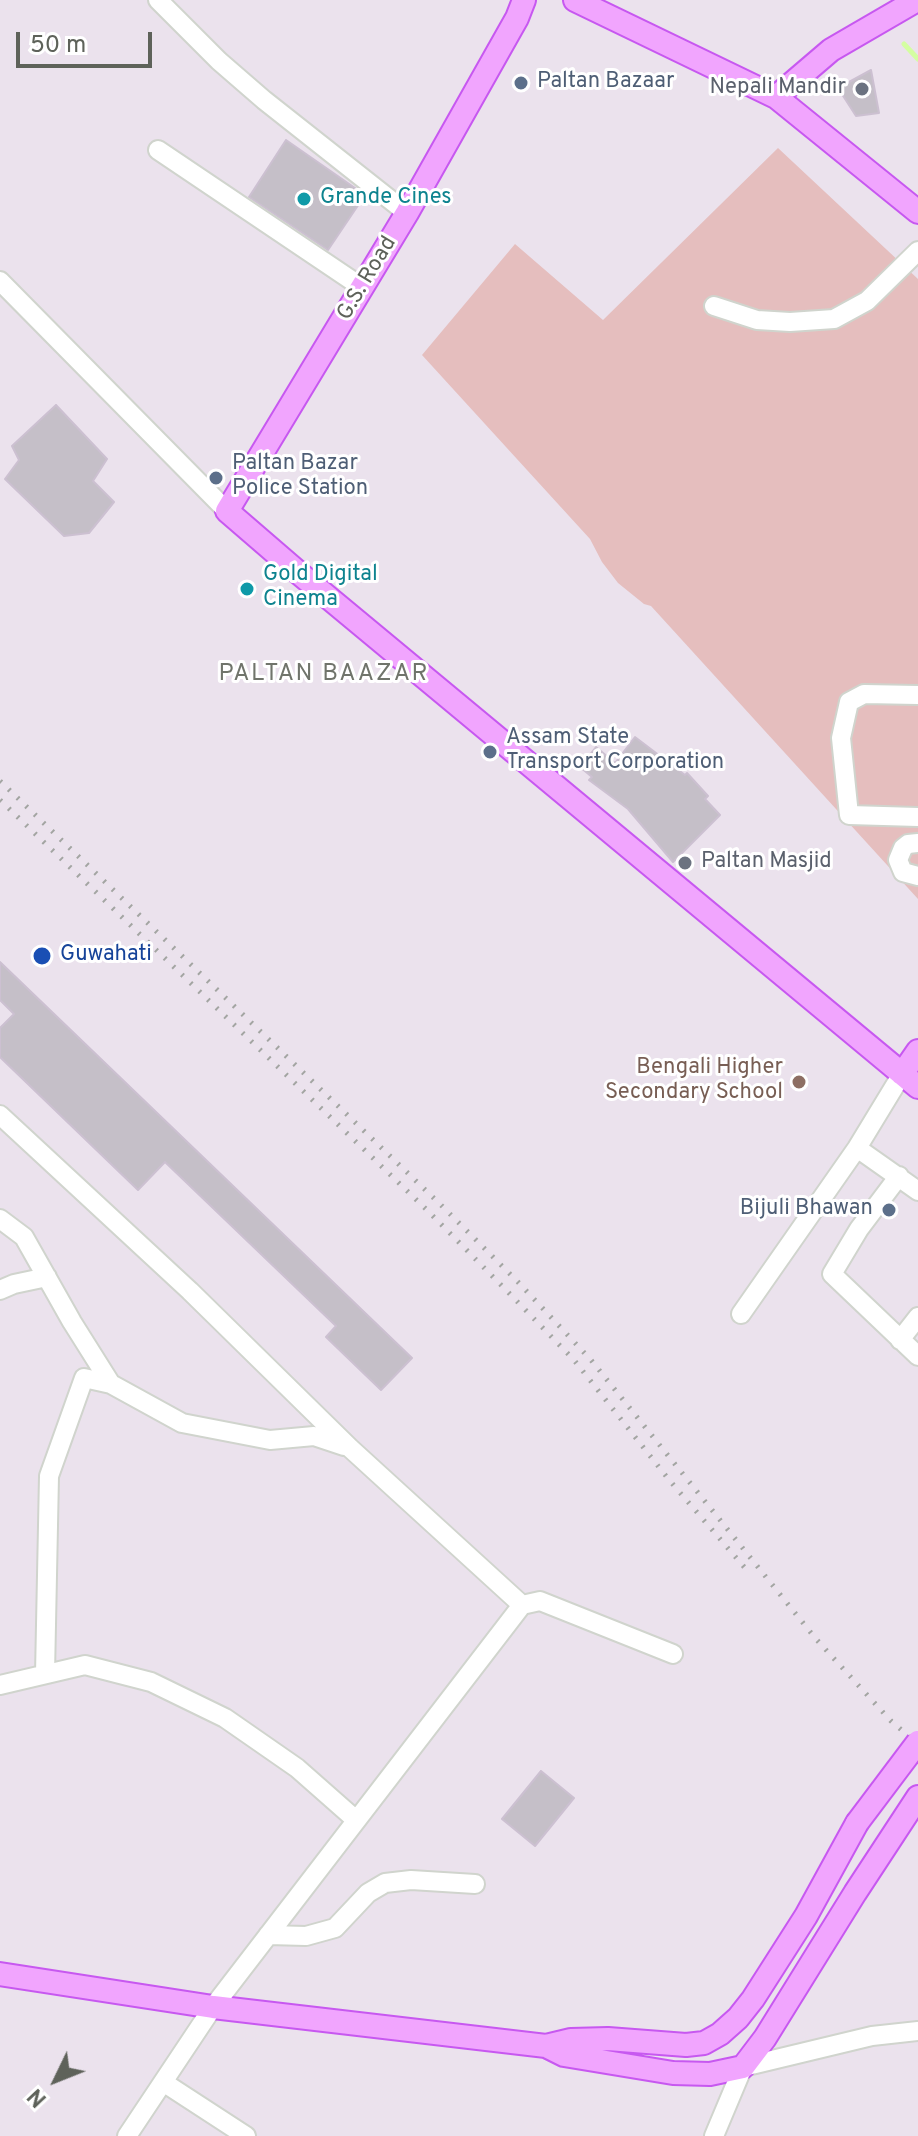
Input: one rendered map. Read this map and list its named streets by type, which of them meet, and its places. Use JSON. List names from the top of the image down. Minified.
{"streets":{"main road":["G.S. Road"]},"districts":["PALTAN BAAZAR"],"places":["Paltan Bazaar","Nepali Mandir","Grande Cines","Paltan Bazar Police Station","Gold Digital Cinema","Assam State Transport Corporation","Paltan Masjid","Guwahati","Bengali Higher Secondary School","Bijuli Bhawan"],"scale_bar":"50 m","north":"bottom left"}
